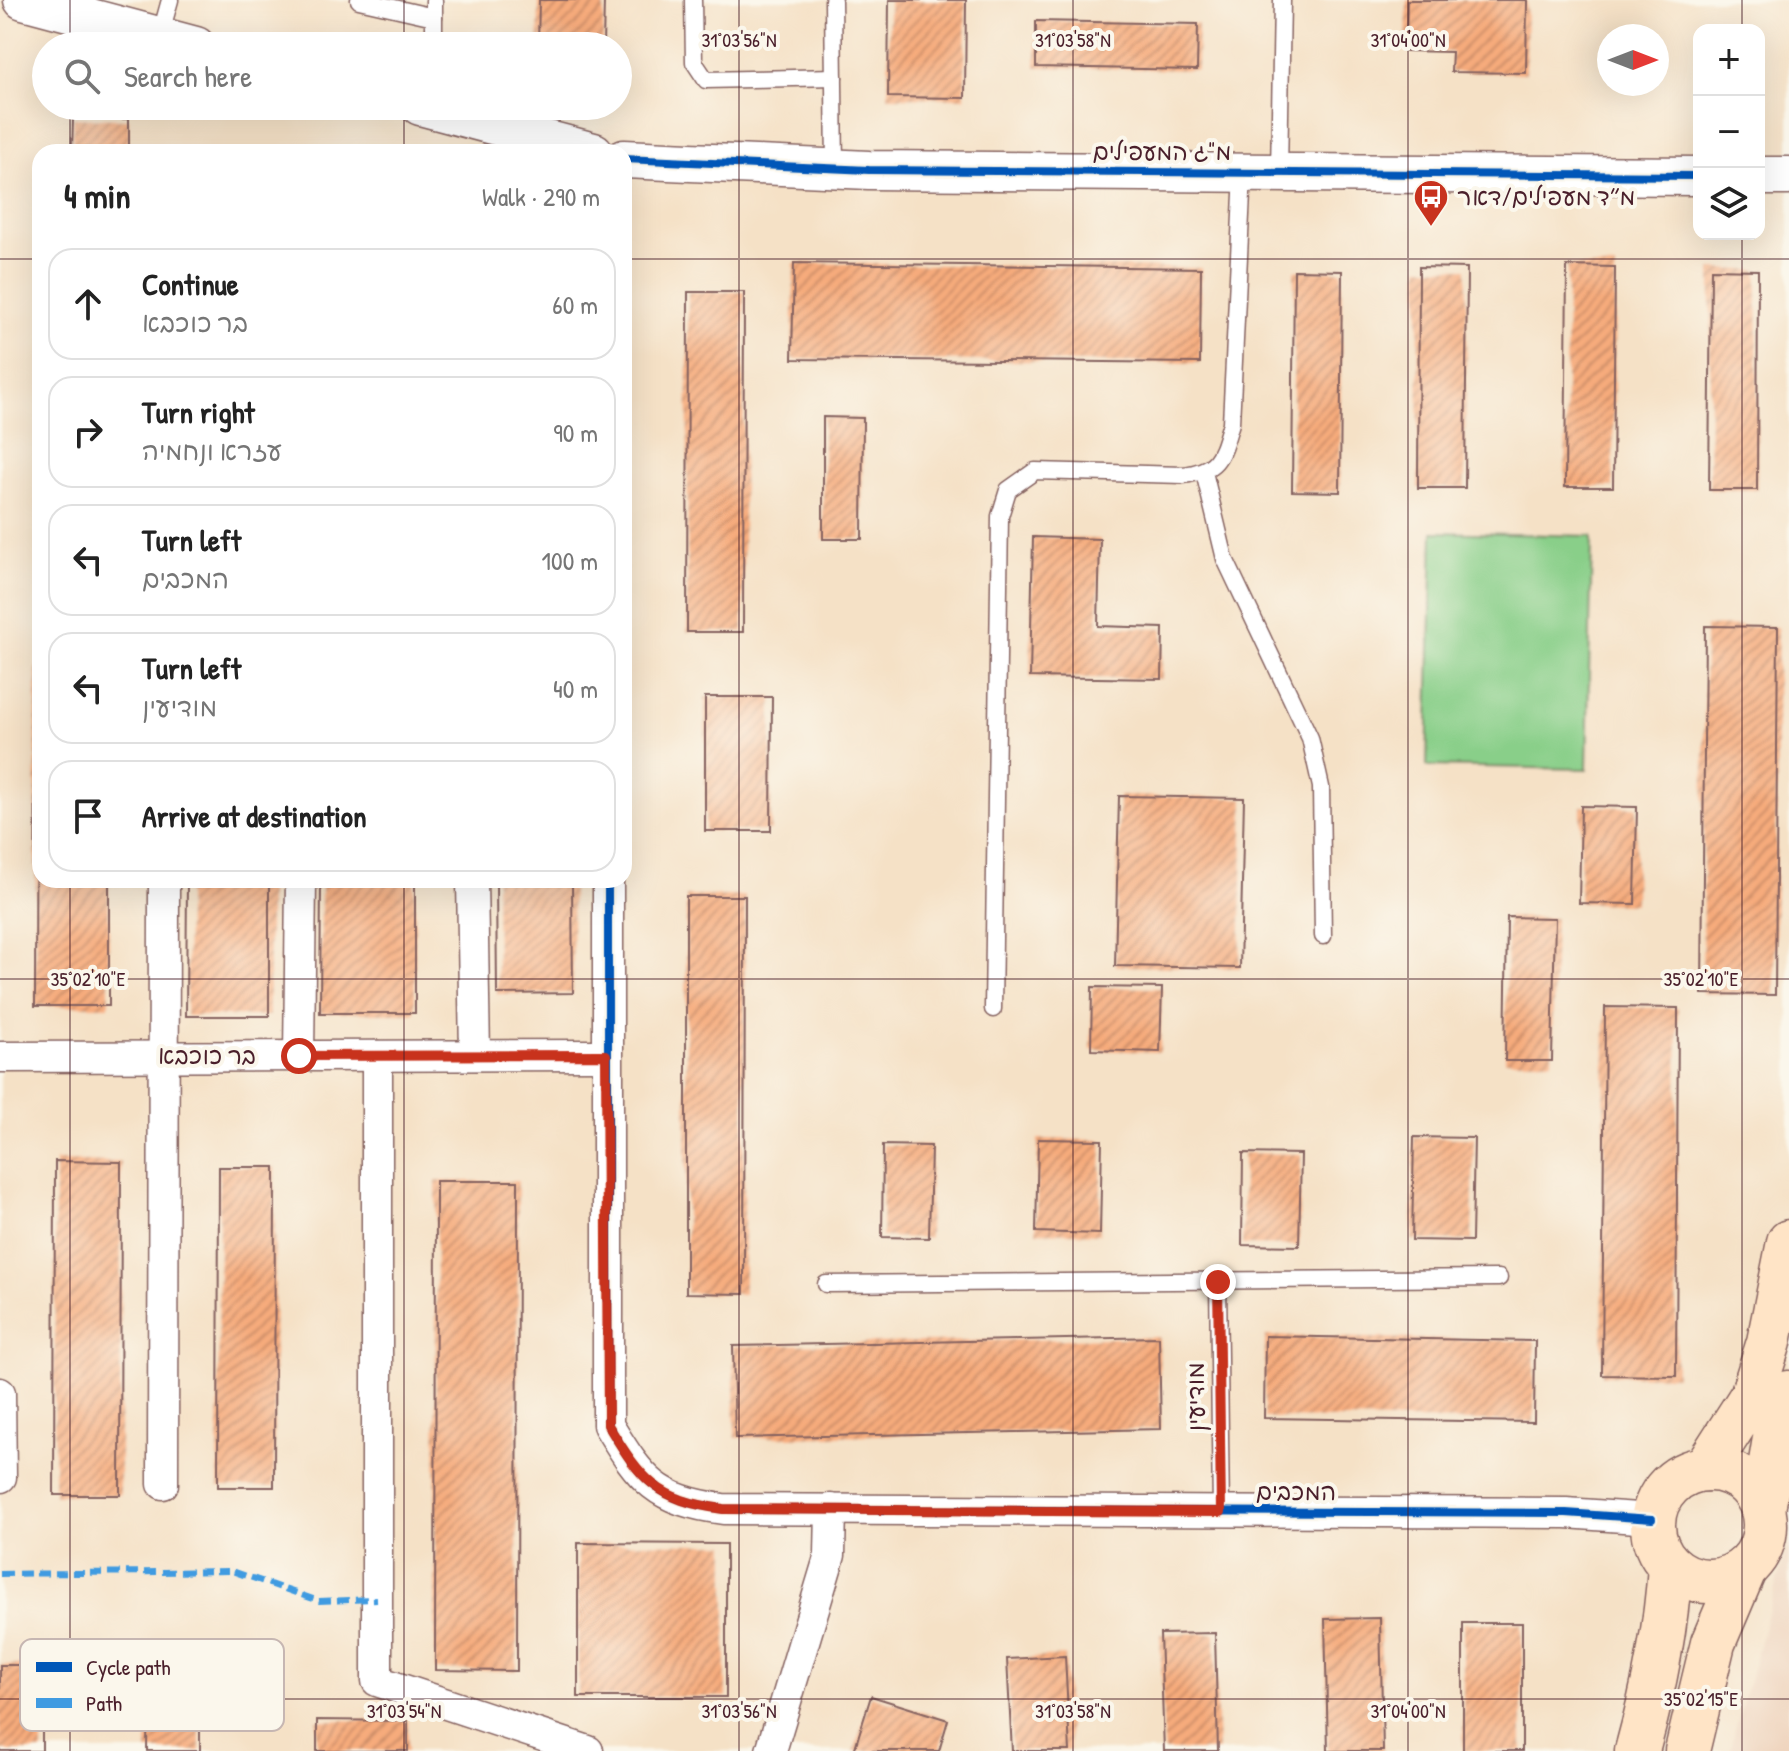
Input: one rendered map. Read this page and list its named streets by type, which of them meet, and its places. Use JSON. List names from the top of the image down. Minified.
{"streets":{"street":["מ\"ג המעפילים","בר כוכבא","המכבים"],"lane":["מודיעין"]},"crossings":[["בר כוכבא","המכבים"],["מודיעין","המכבים"]],"places":{"bus stop":["מ״ד מעפילים/דאר"]},"legend":["Cycle path","Path"],"north":"right","page":{"map_buttons":["+","−"],"search":"Search here","heading":["4 min","Walk · 290 m"],"list":[["Continue","בר כוכבא","60 m"],["Turn right","עזרא ונחמיה","90 m"],["Turn left","המכבים","100 m"],["Turn left","מודיעין","40 m"],"Arrive at destination"]},"coordinates":["31°03'56\"N","31°03'58\"N","31°04'00\"N","35°02'10\"E","35°02'15\"E","31°03'54\"N"]}
